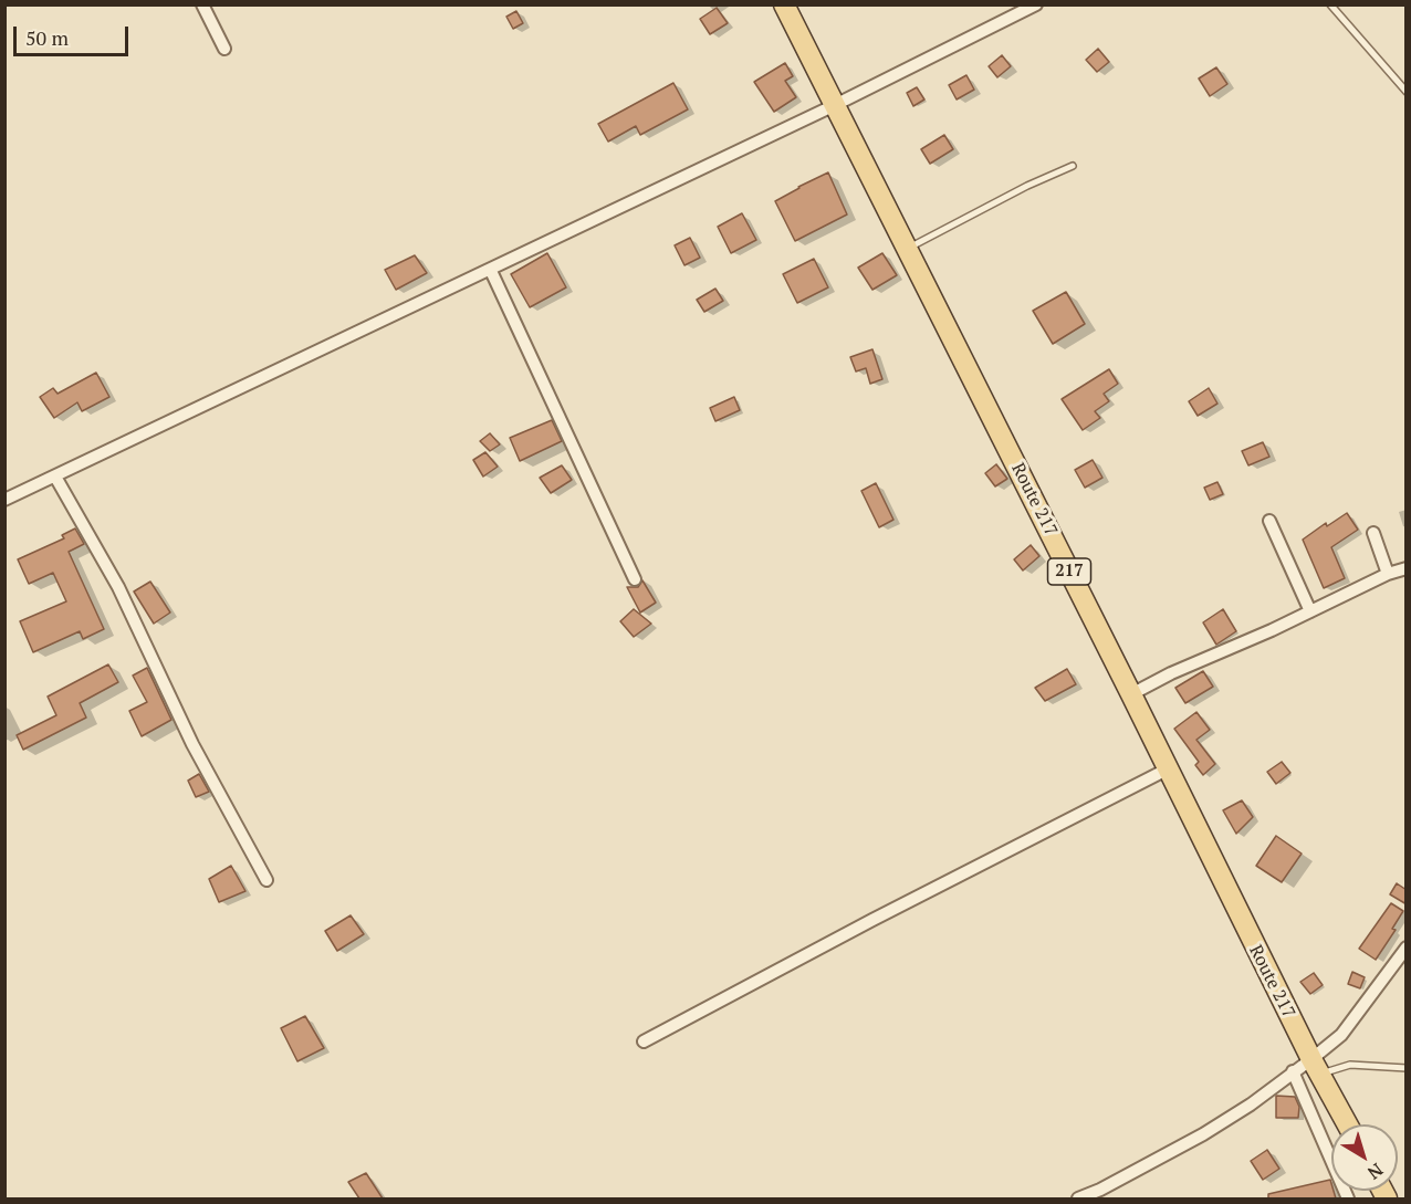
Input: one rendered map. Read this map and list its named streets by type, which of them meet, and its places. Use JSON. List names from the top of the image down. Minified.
{"streets":{"main road":["Route 217","217"]},"scale_bar":"50 m","north":"bottom right"}
